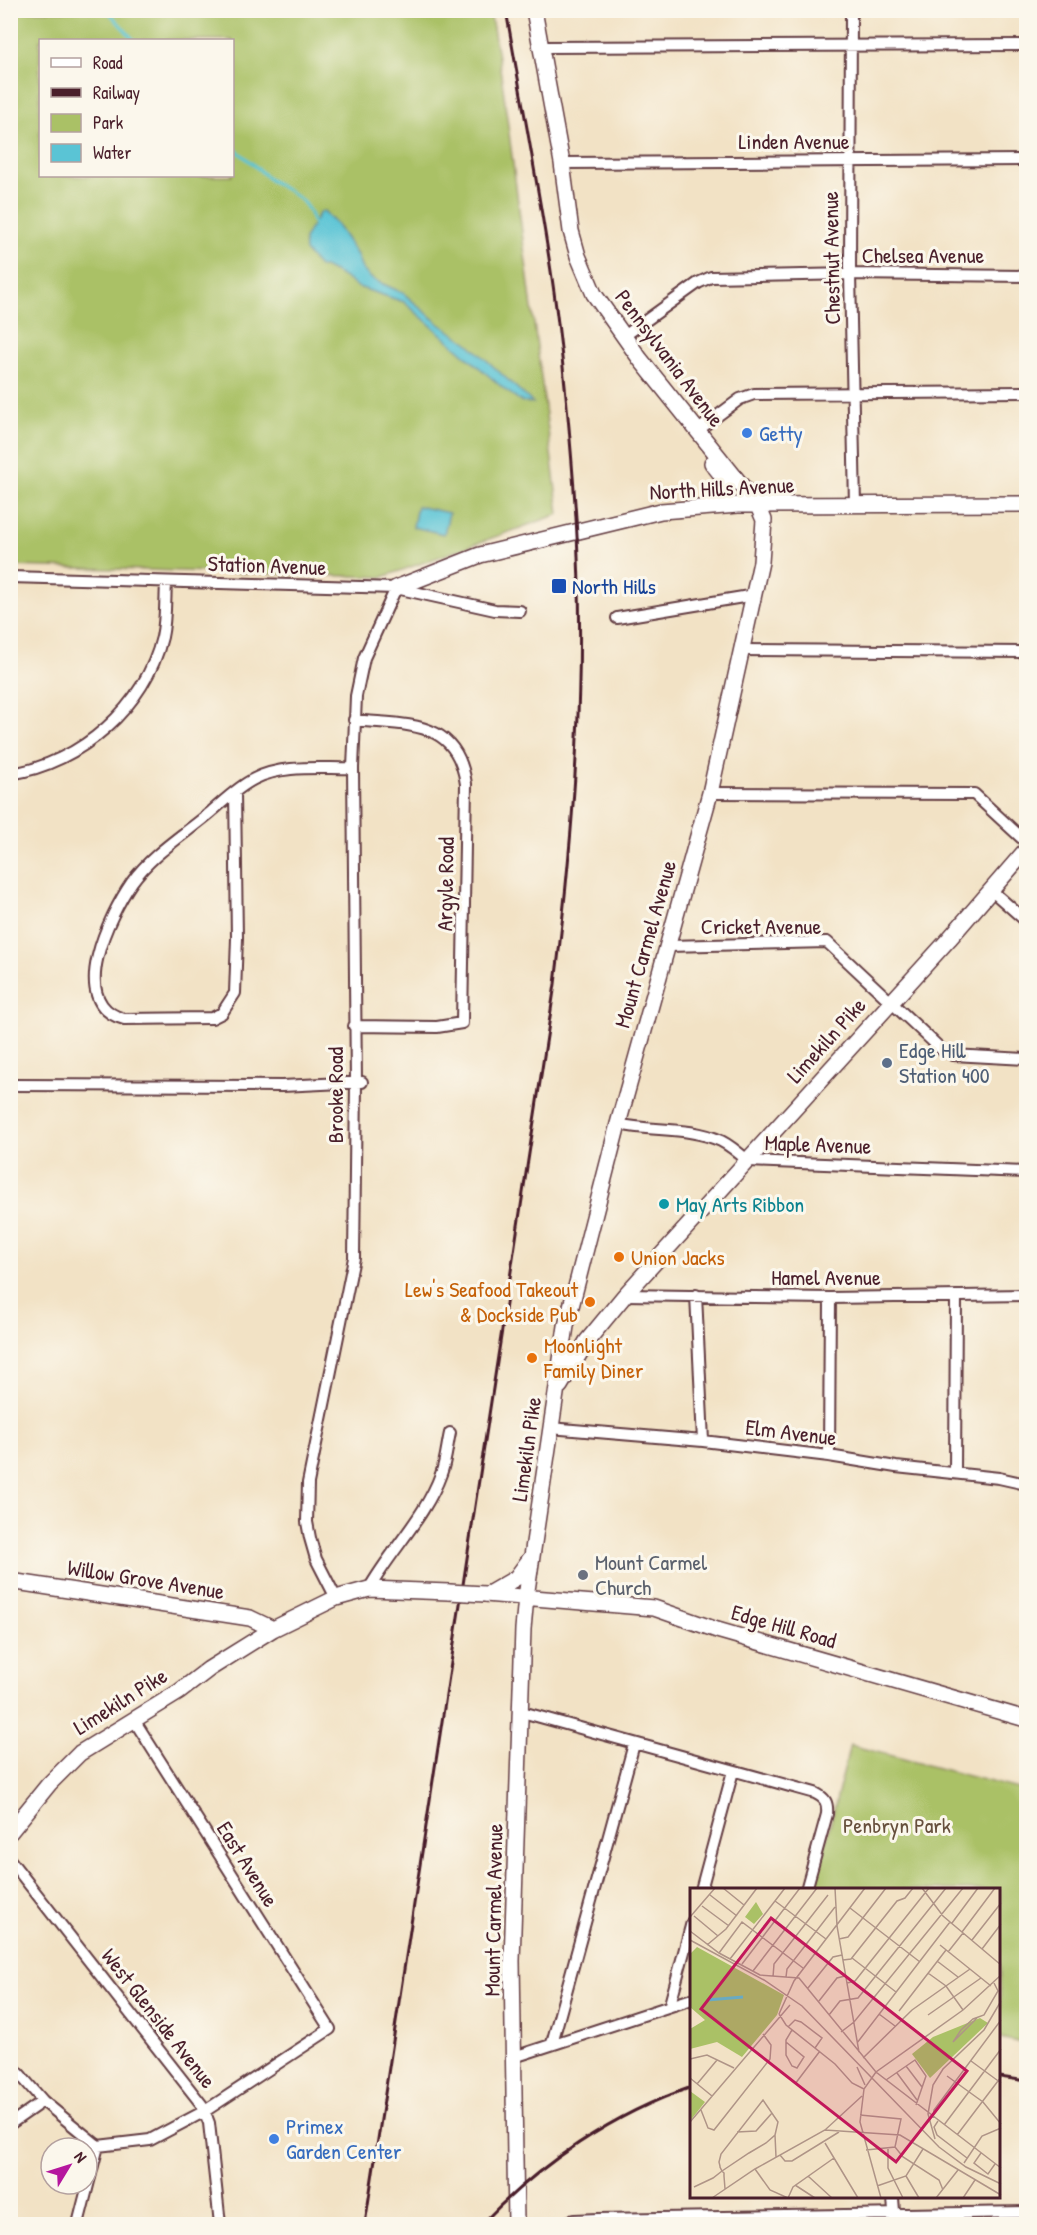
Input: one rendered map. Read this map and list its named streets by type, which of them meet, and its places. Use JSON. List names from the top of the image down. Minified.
{"streets":{"main road":["Pennsylvania Avenue","North Hills Avenue","Mount Carmel Avenue","Limekiln Pike","Willow Grove Avenue","Edge Hill Road"],"street":["Linden Avenue","Chelsea Avenue","Chestnut Avenue","Station Avenue","Argyle Road","Cricket Avenue","Brooke Road","Maple Avenue","Hamel Avenue","Elm Avenue","East Avenue","West Glenside Avenue"]},"crossings":[["Linden Avenue","Chestnut Avenue"],["Linden Avenue","Pennsylvania Avenue"],["Chelsea Avenue","Chestnut Avenue"],["Chelsea Avenue","Pennsylvania Avenue"],["Chestnut Avenue","North Hills Avenue"],["Pennsylvania Avenue","North Hills Avenue"],["Pennsylvania Avenue","Mount Carmel Avenue"],["North Hills Avenue","Station Avenue"],["North Hills Avenue","Mount Carmel Avenue"],["North Hills Avenue","Brooke Road"],["Station Avenue","Brooke Road"],["Argyle Road","Brooke Road"],["Cricket Avenue","Mount Carmel Avenue"],["Cricket Avenue","Limekiln Pike"],["Mount Carmel Avenue","Limekiln Pike"],["Mount Carmel Avenue","Maple Avenue"],["Mount Carmel Avenue","Edge Hill Road"],["Limekiln Pike","Brooke Road"],["Limekiln Pike","Maple Avenue"],["Limekiln Pike","Hamel Avenue"],["Limekiln Pike","Elm Avenue"],["Limekiln Pike","Willow Grove Avenue"],["Limekiln Pike","Edge Hill Road"],["Limekiln Pike","East Avenue"],["East Avenue","West Glenside Avenue"]],"parks":["Penbryn Park"],"places":{"other":["Getty","Edge Hill Station 400","May Arts Ribbon","Union Jacks","Lew's Seafood Takeout & Dockside Pub","Moonlight Family Diner","Mount Carmel Church","Primex Garden Center"],"transit":["North Hills"]},"legend":["Road","Railway","Park","Water"],"north":"top right"}
